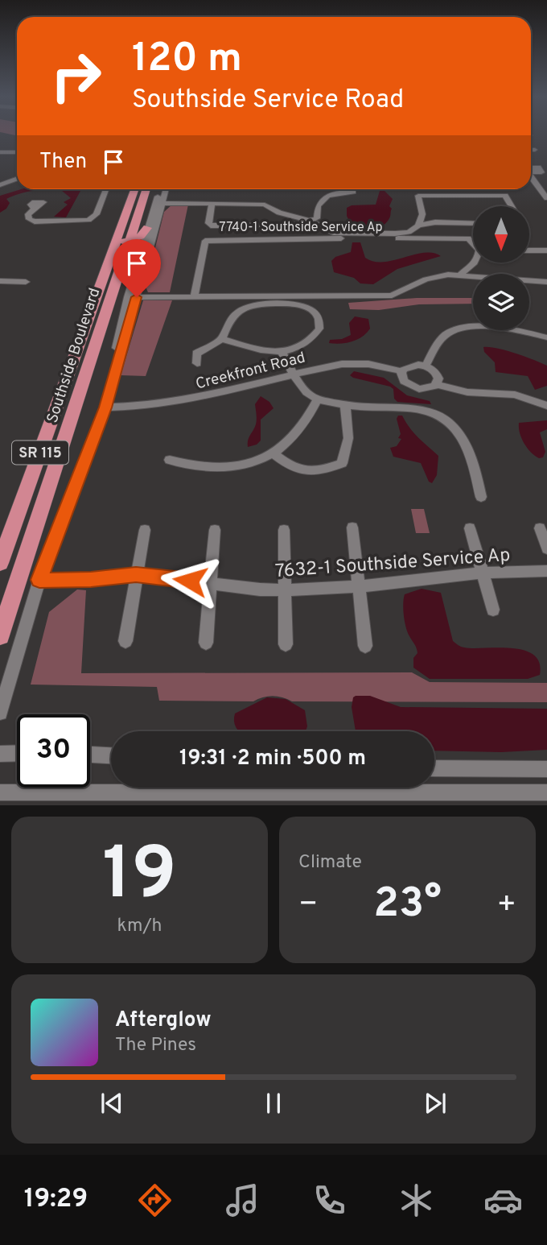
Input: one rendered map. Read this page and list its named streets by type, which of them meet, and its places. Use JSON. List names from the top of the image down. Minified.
{"streets":{"highway":["Southside Boulevard","SR 115"],"street":["7740-1 Southside Service Ap","Creekfront Road","7632-1 Southside Service Ap"]},"north":"bottom","page":{"turn":["120 m","Southside Service Road"],"then":"Then","limit":"30","trip":"19:31 · 2 min · 500 m","tile":[["19","km/h"],"Climate"],"heat":["−","23°","+"],"song":["Afterglow","The Pines"],"tabs":"19:29"}}
